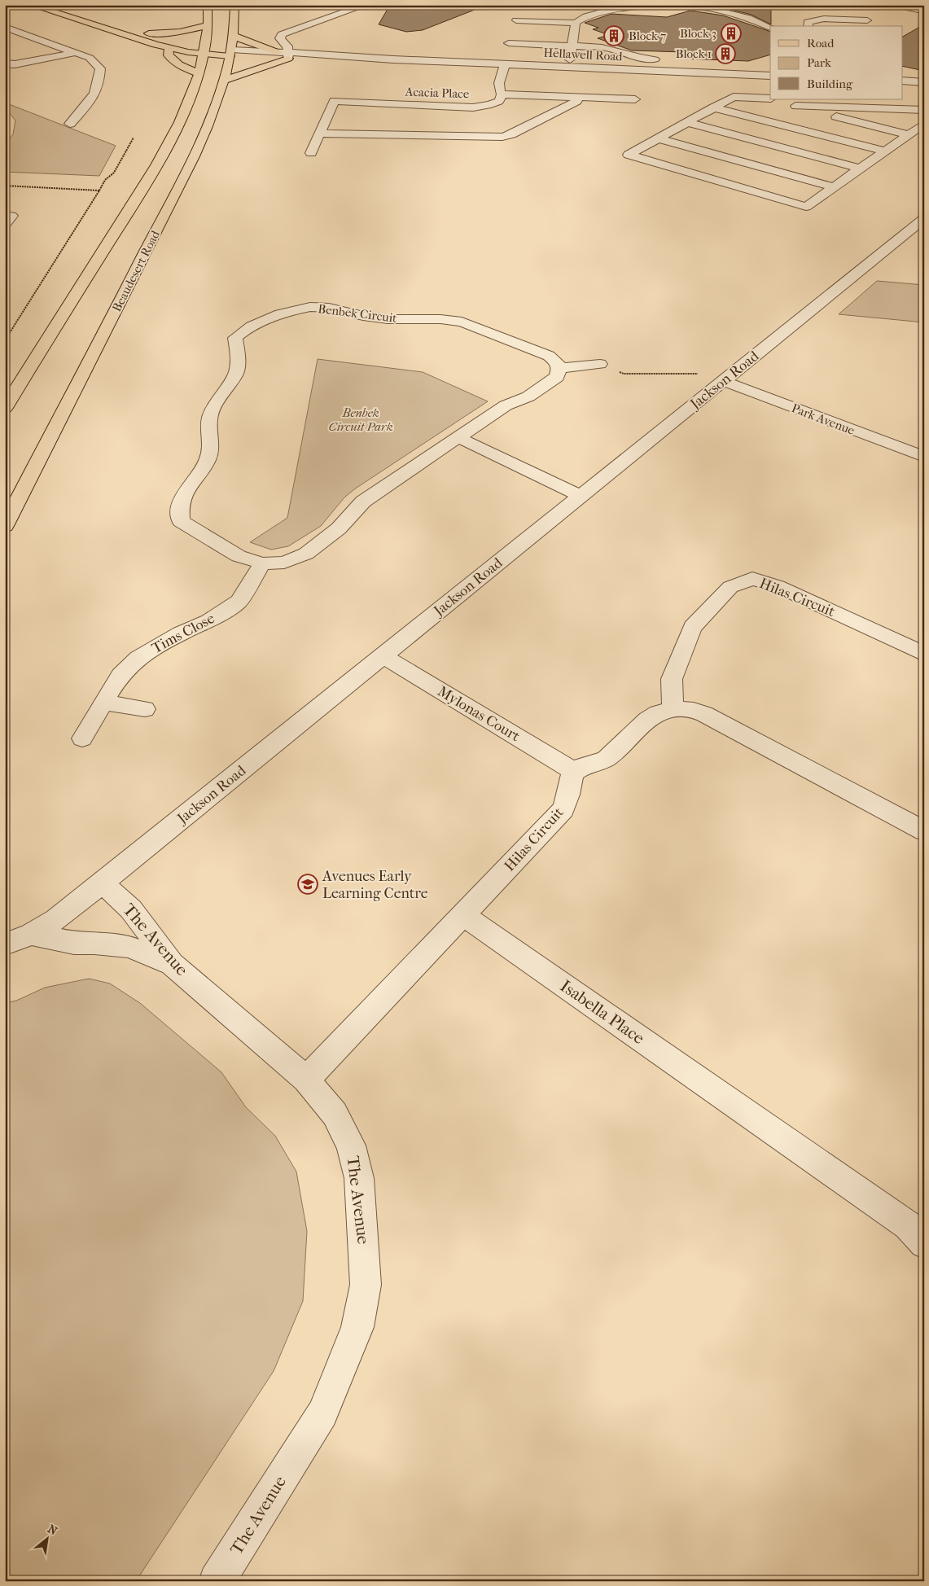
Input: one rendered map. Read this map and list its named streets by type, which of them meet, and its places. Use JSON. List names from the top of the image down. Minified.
{"streets":{"main road":["Beaudesert Road"],"street":["Hellawell Road","Acacia Place","Benbek Circuit","Jackson Road","Park Avenue","Hilas Circuit","Tims Close","Mylonas Court","The Avenue","Isabella Place"]},"crossings":[["Hellawell Road","Beaudesert Road"],["Benbek Circuit","Tims Close"],["Jackson Road","Park Avenue"],["Jackson Road","Mylonas Court"],["Jackson Road","The Avenue"],["Hilas Circuit","Mylonas Court"],["Hilas Circuit","Isabella Place"]],"parks":["Benbek Circuit Park"],"places":{"building":["Block 3","Block 7","Block 1"],"school or university":["Avenues Early Learning Centre"]},"legend":["Road","Park","Building"],"north":"top right"}
